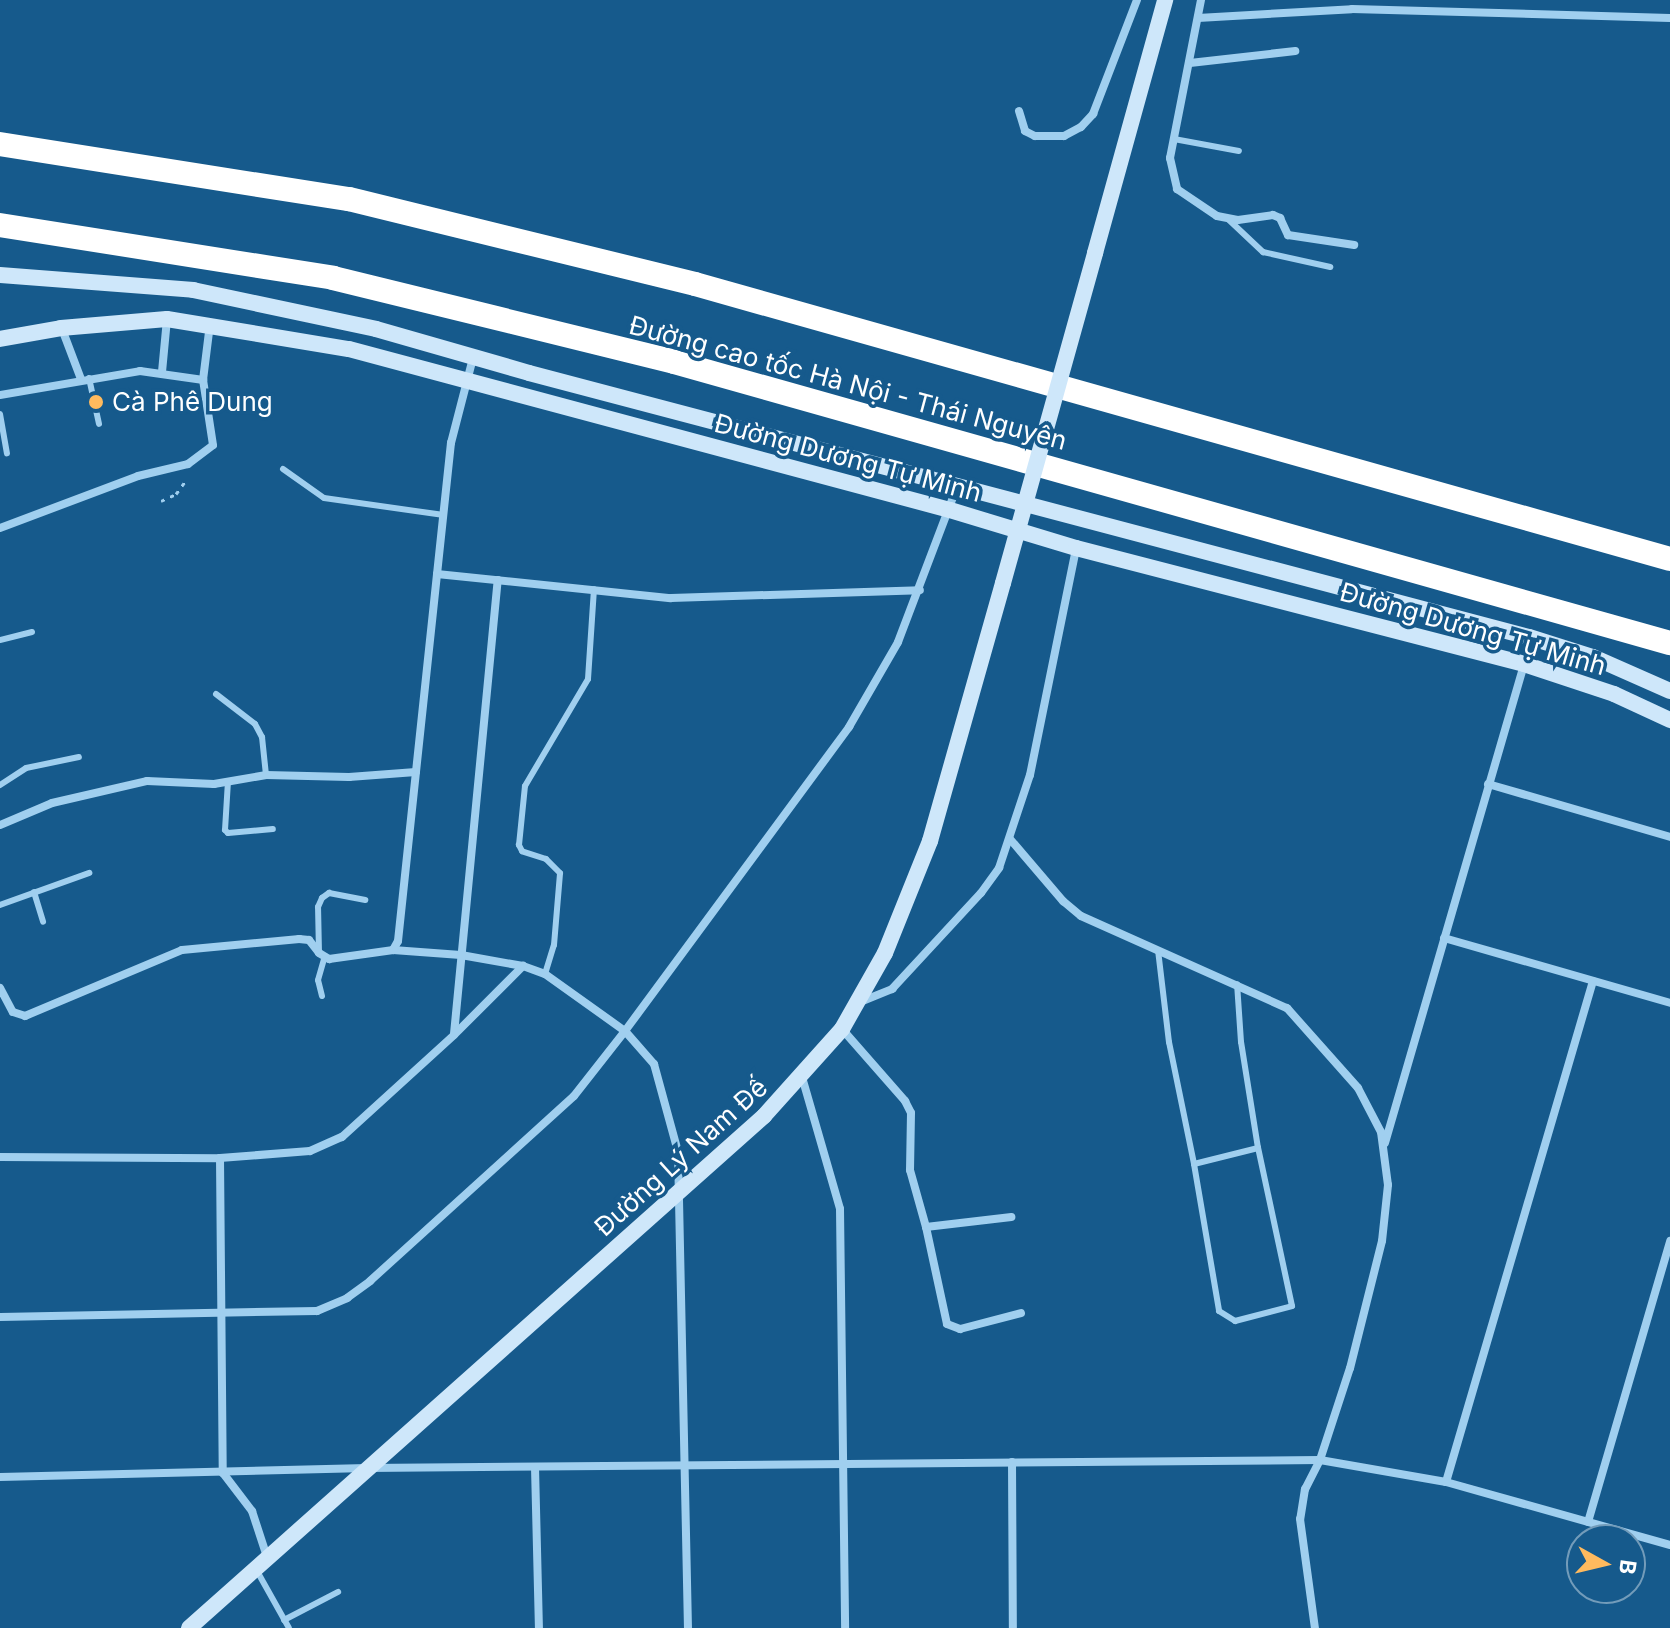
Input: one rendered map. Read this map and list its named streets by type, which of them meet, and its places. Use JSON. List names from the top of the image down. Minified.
{"streets":{"highway":["Đường cao tốc Hà Nội - Thái Nguyên"],"street":["Đường Dương Tự Minh","Đường Lý Nam Đế"]},"places":["Cà Phê Dung"],"north":"right"}
